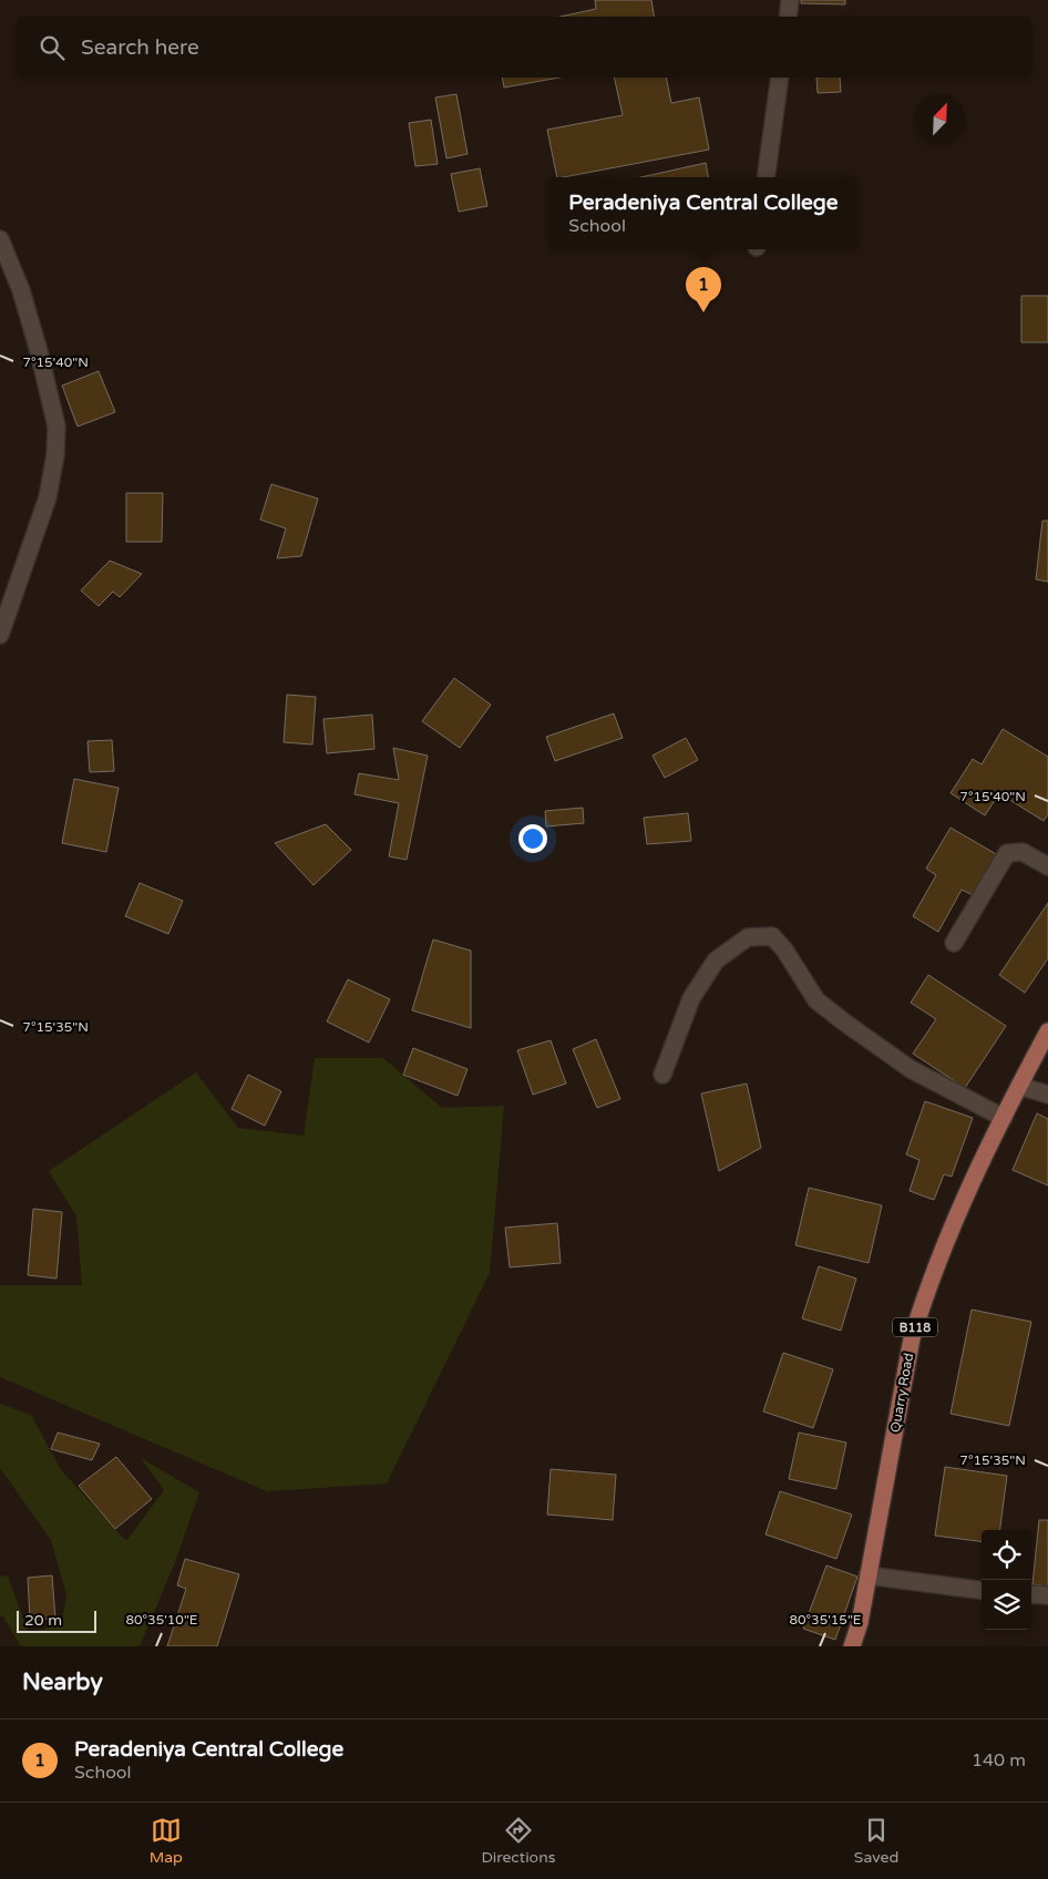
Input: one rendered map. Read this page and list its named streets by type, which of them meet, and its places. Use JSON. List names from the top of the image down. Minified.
{"streets":{"main road":["B118","Quarry Road"]},"scale_bar":"20 m","north":"top right","page":{"search":"Search here","popup":["Peradeniya Central College","School"],"pins":"1","scale":"20 m","heading":"Nearby","list":[{"mark":"1","name":"Peradeniya Central College","note":"School","value":"140 m"}],"nav":["Map","Directions","Saved"]},"coordinates":["7°15'40\"N","7°15'35\"N","80°35'10\"E","80°35'15\"E"]}
